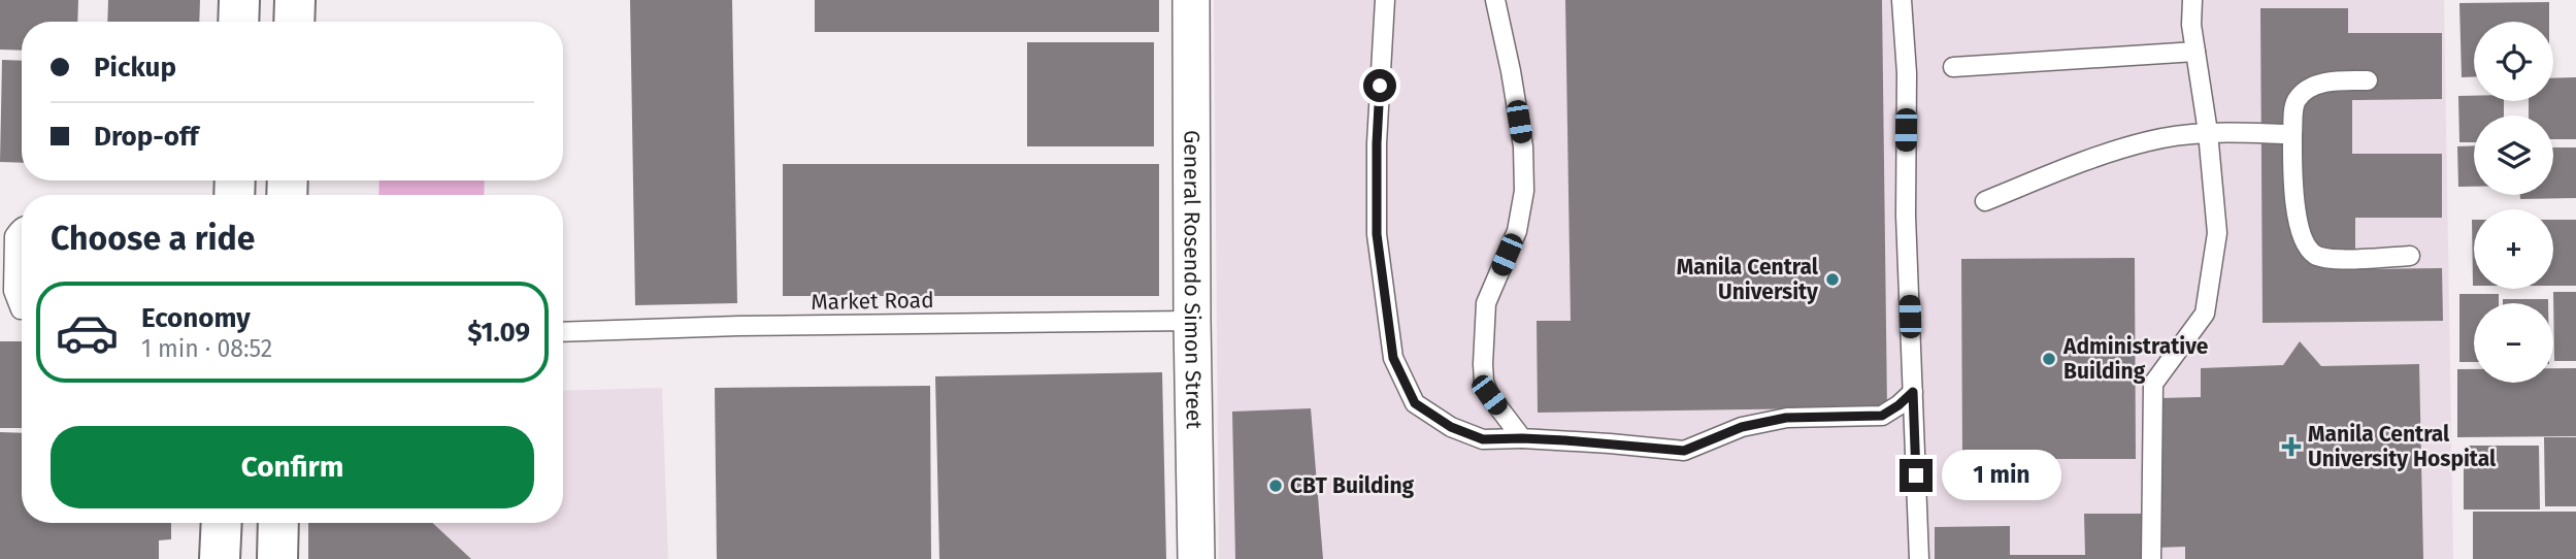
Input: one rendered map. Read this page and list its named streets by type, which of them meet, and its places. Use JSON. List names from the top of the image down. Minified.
{"streets":{"street":["General Rosendo Simon Street"],"lane":["Market Road"]},"crossings":[["General Rosendo Simon Street","Market Road"]],"places":{"other":["Manila Central University","Administrative Building","CBT Building"],"health":["Manila Central University Hospital"]},"page":{"map_buttons":["+","−"],"banner":["Pickup","Drop-off"],"heading":"Choose a ride","list":[{"name":"Economy","note":"1 min · 08:52","value":"$1.09"}],"buttons":"Confirm","bubble":"1 min"}}
